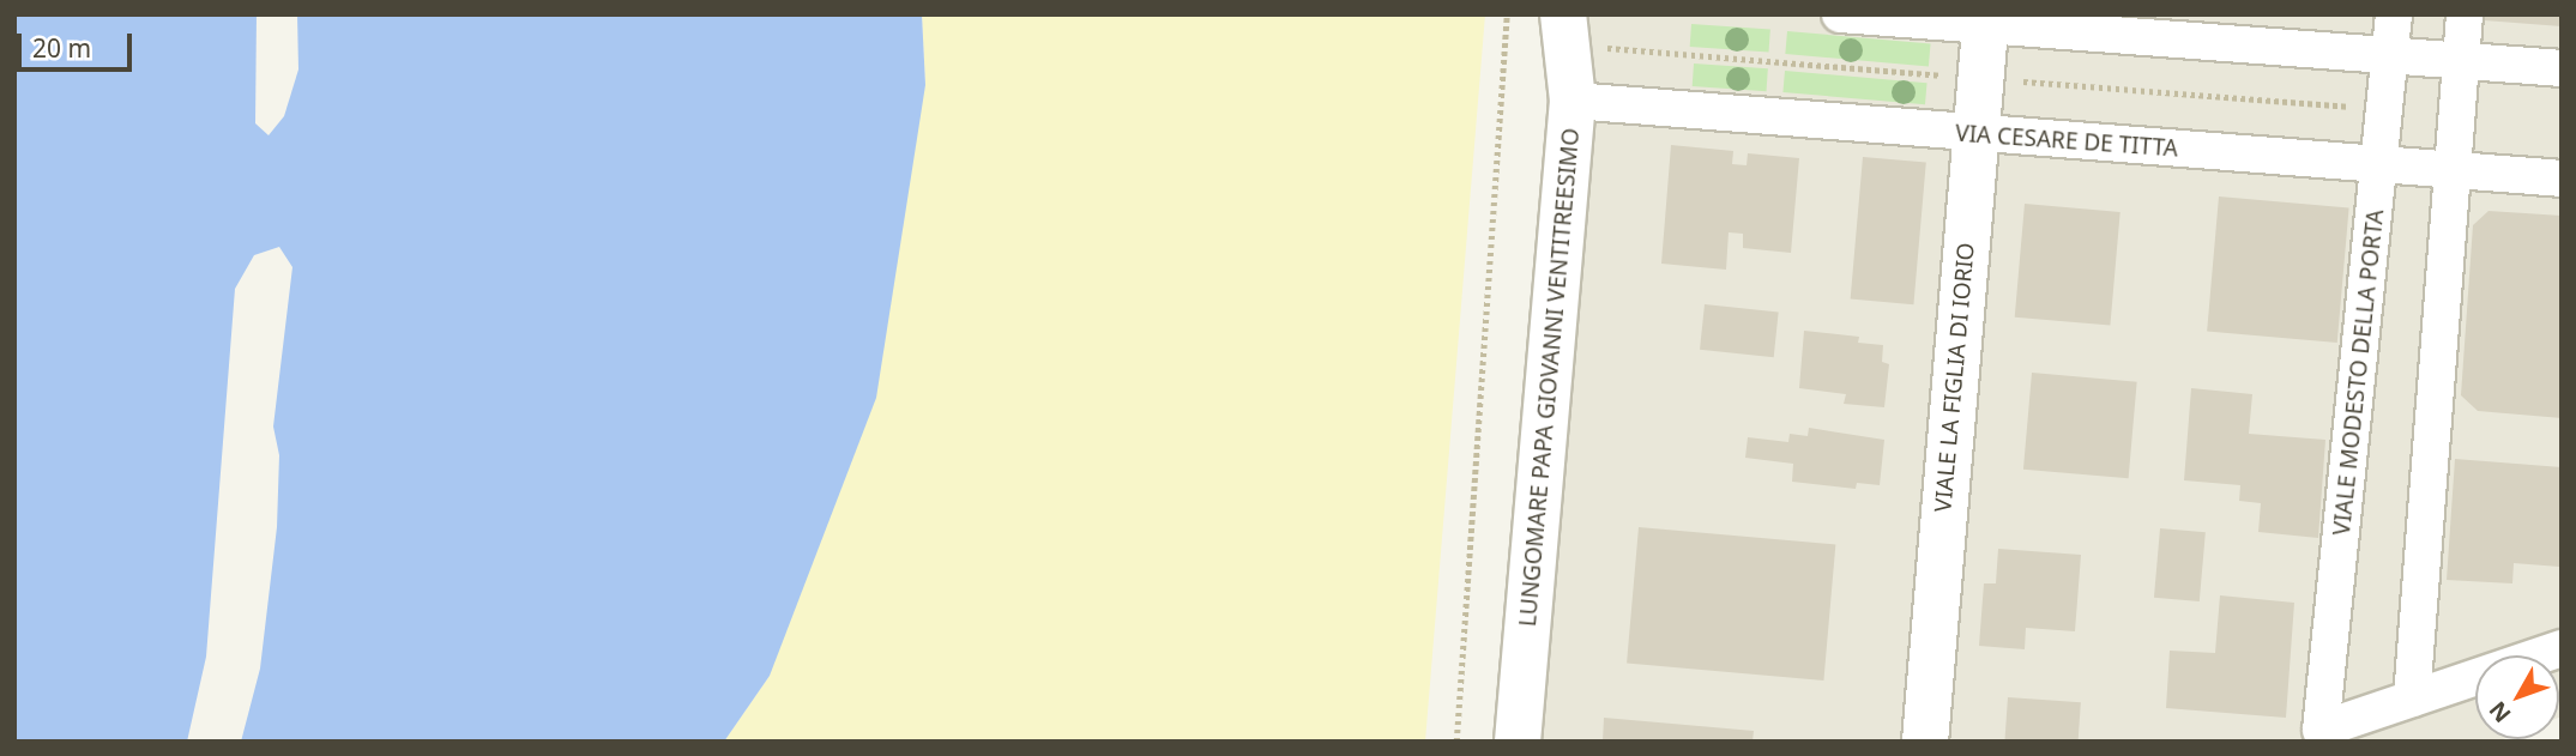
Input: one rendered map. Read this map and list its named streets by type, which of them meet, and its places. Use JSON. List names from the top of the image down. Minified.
{"streets":{"street":["VIA CESARE DE TITTA","VIALE MODESTO DELLA PORTA","LUNGOMARE PAPA GIOVANNI VENTITREESIMO","VIALE LA FIGLIA DI IORIO"]},"crossings":[["VIA CESARE DE TITTA","VIALE MODESTO DELLA PORTA"],["VIA CESARE DE TITTA","LUNGOMARE PAPA GIOVANNI VENTITREESIMO"],["VIA CESARE DE TITTA","VIALE LA FIGLIA DI IORIO"]],"scale_bar":"20 m","north":"bottom left"}
